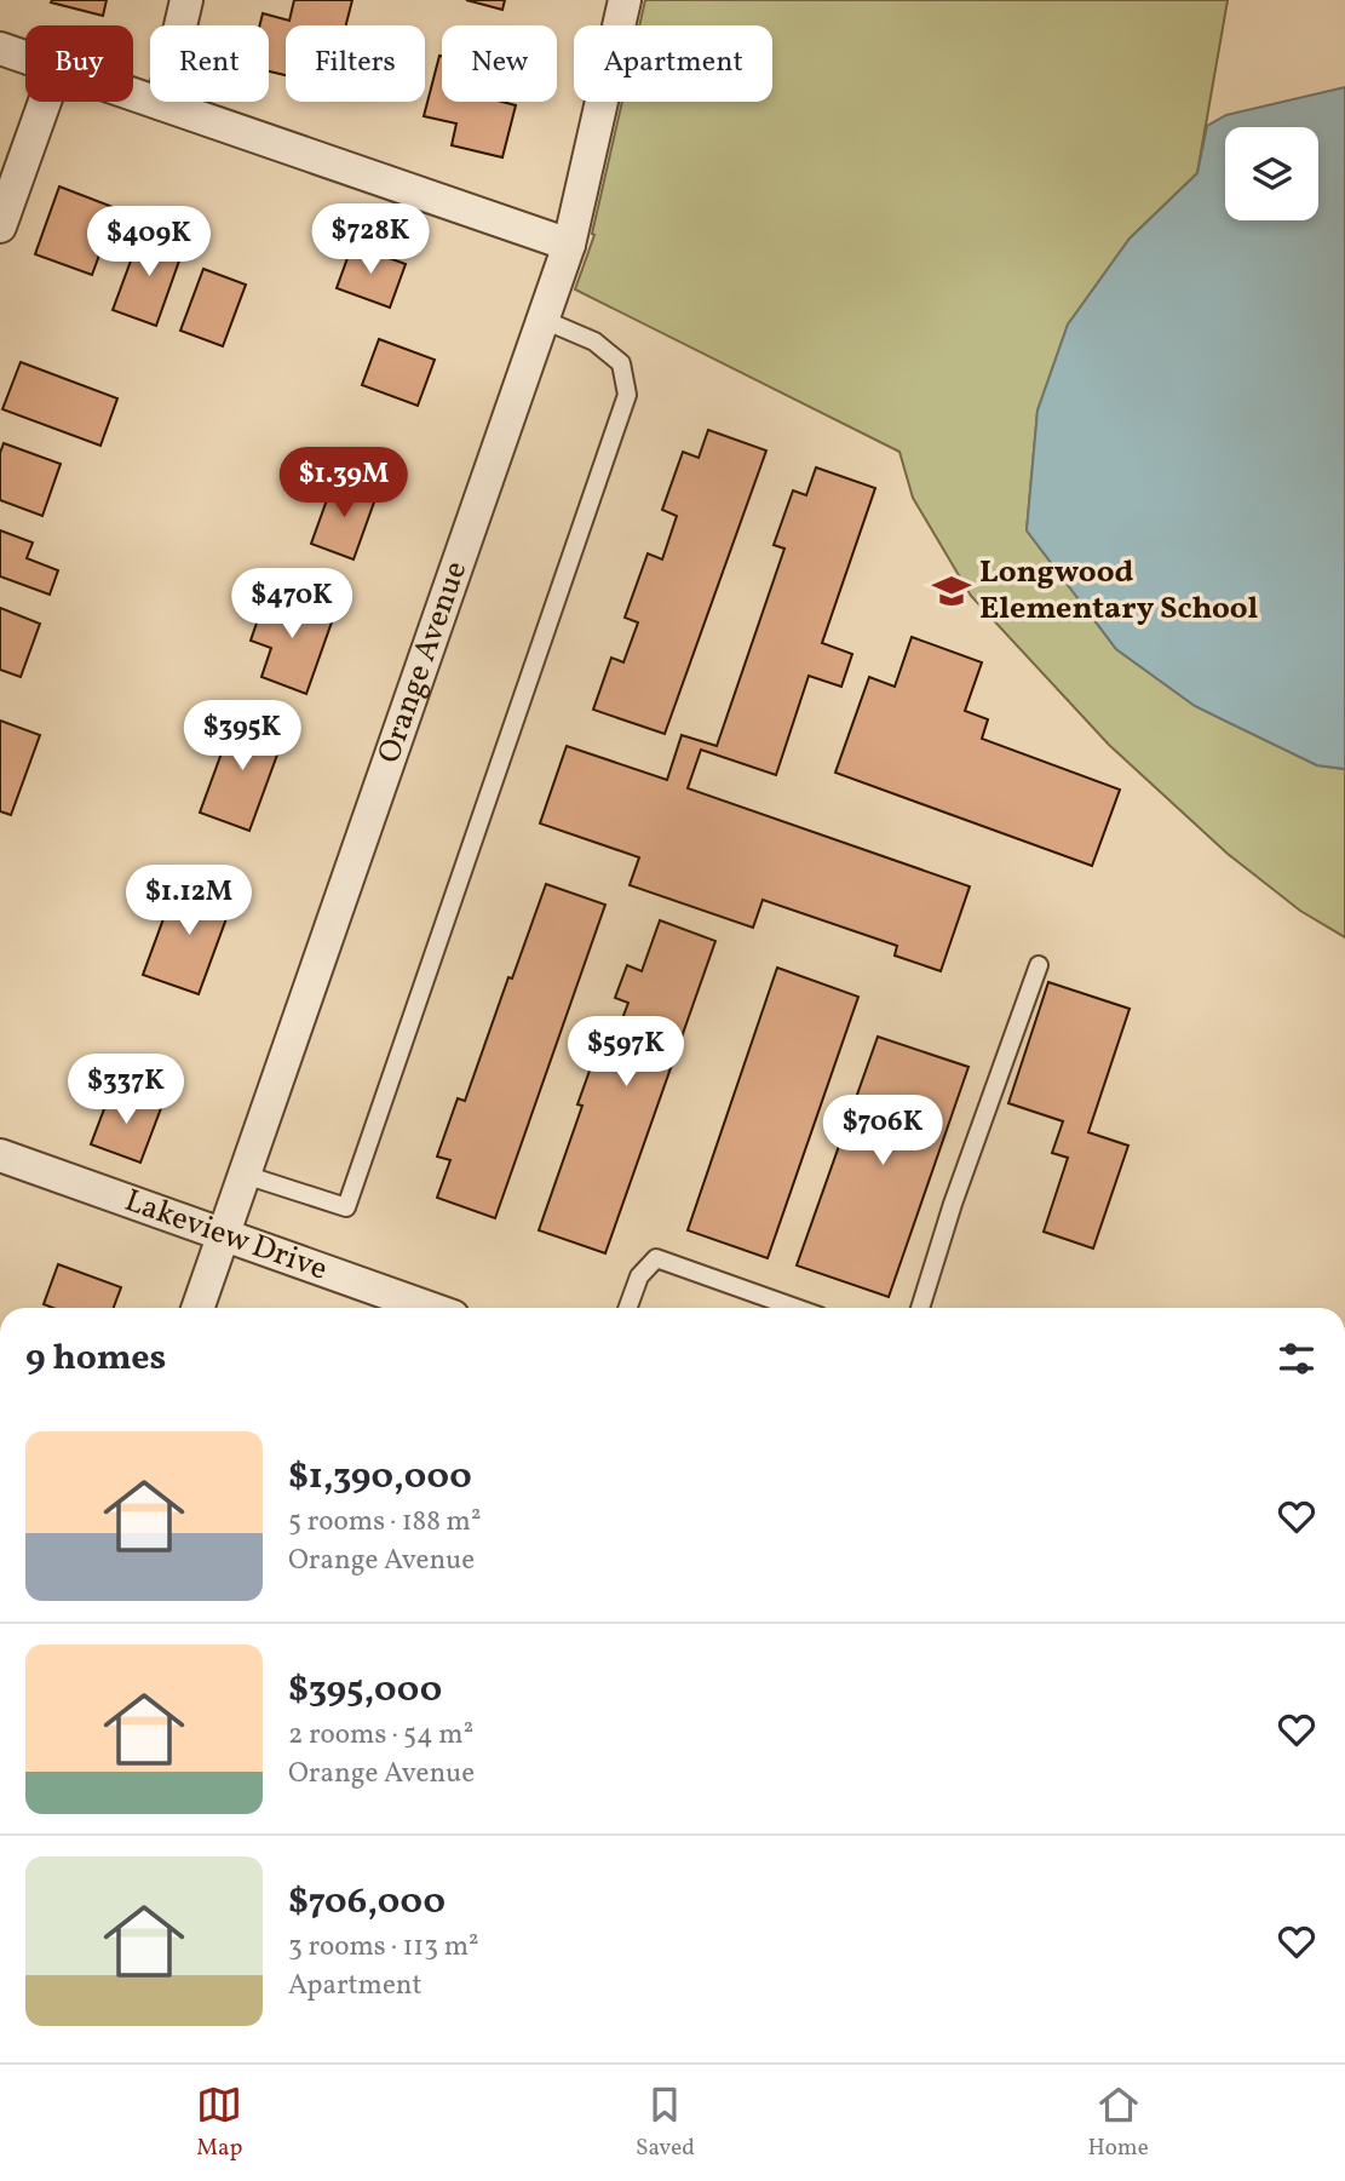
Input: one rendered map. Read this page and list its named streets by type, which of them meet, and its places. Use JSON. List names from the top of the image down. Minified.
{"streets":{"street":["Orange Avenue","Lakeview Drive"]},"crossings":[["Orange Avenue","Lakeview Drive"]],"places":{"school or university":["Longwood Elementary School"]},"page":{"chip":["Buy","Rent","Filters","New","Apartment"],"price":["$728K","$409K","$1.39M","$470K","$395K","$1.12M","$597K","$337K","$706K"],"heading":"9 homes","list":[{"name":"$1,390,000","note":"5 rooms · 188 m² · Orange Avenue"},{"name":"$395,000","note":"2 rooms · 54 m² · Orange Avenue"},{"name":"$706,000","note":"3 rooms · 113 m² · Apartment"}],"tabs":["Map","Saved","Home"]}}
